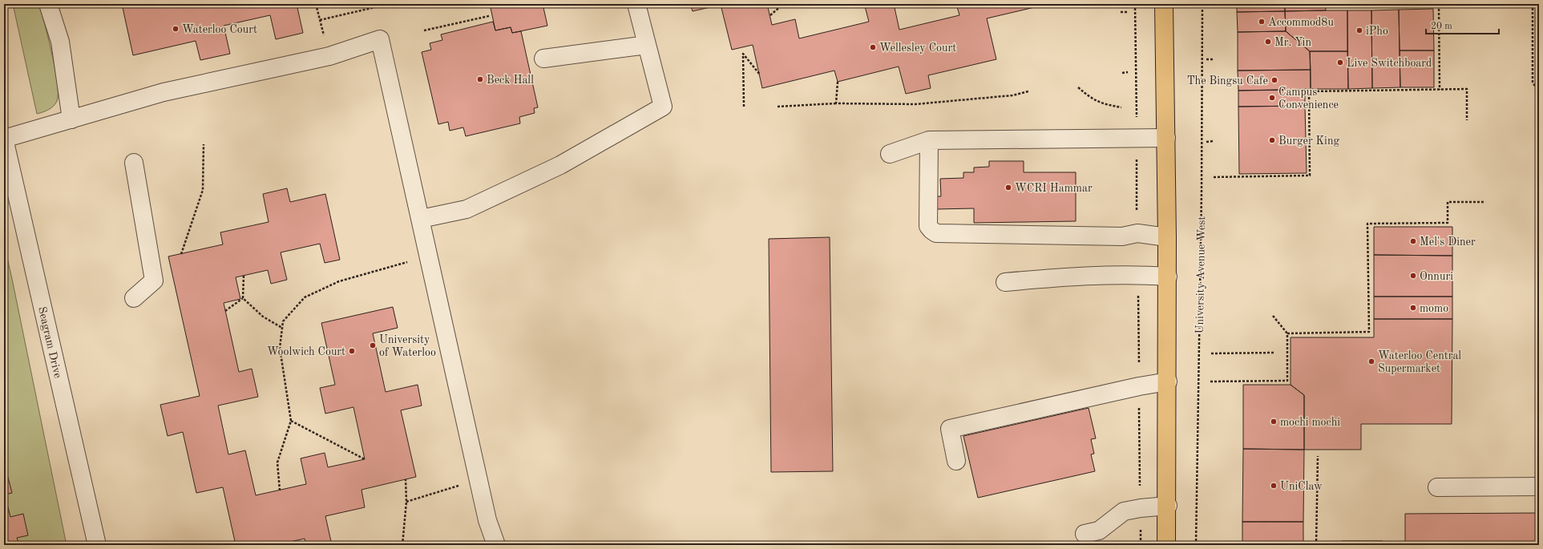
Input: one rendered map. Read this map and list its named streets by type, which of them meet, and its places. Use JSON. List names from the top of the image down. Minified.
{"streets":{"street":["Seagram Drive"],"path":["University Avenue West"]},"places":["Accommod8u","Waterloo Court","iPho","Mr. Yin","Wellesley Court","Live Switchboard","Beck Hall","The Bingsu Cafe","Campus Convenience","Burger King","WCRI Hammar","Mel's Diner","Onnuri","momo","University of Waterloo","Woolwich Court","Waterloo Central Supermarket","mochi mochi","UniClaw"],"scale_bar":"20 m"}
